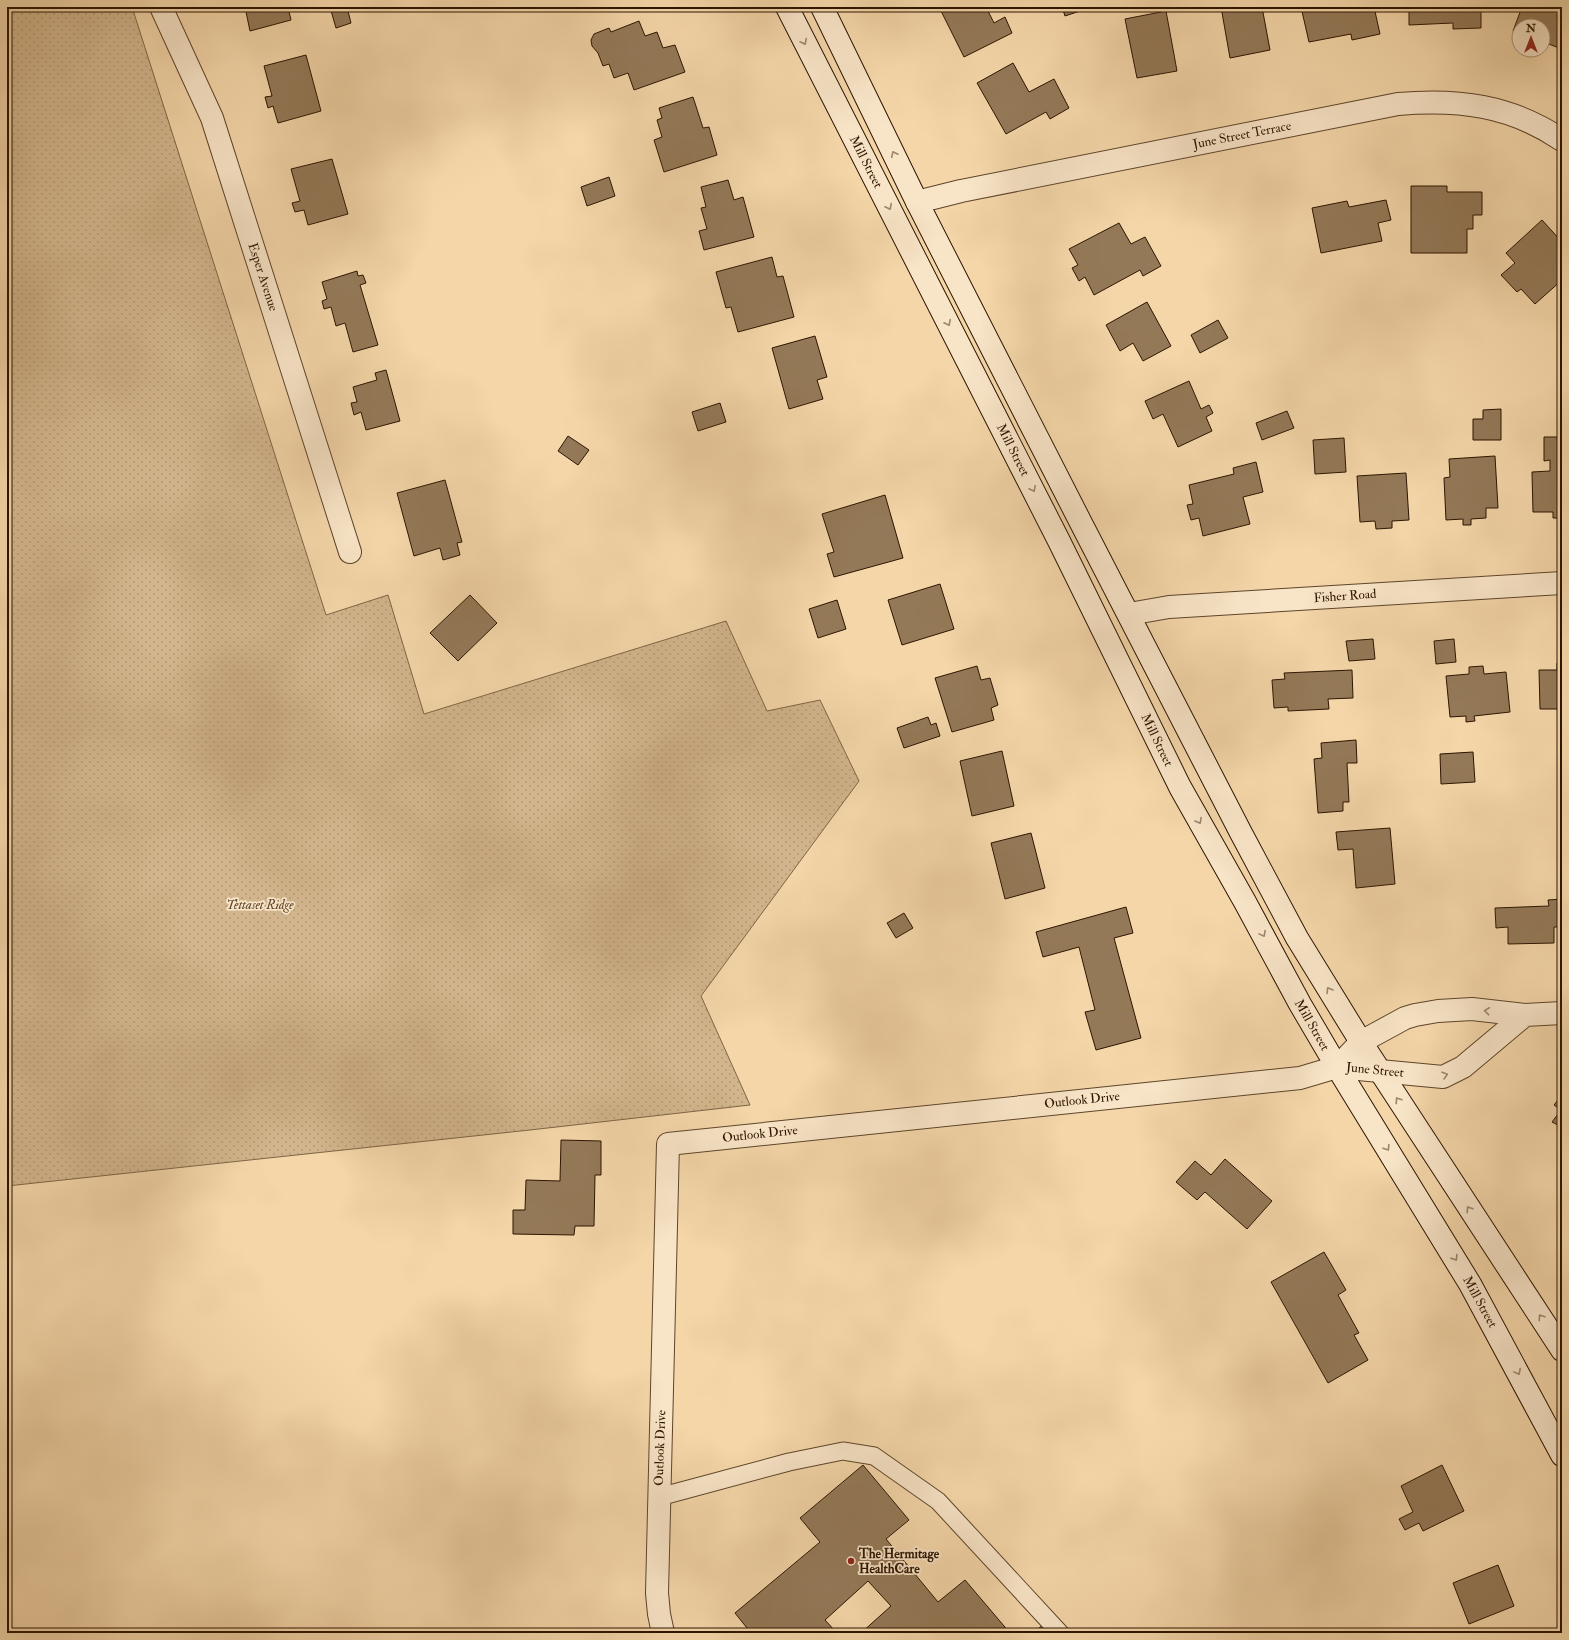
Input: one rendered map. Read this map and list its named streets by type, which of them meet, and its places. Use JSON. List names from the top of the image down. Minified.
{"streets":{"street":["June Street Terrace","Mill Street","Esper Avenue","Fisher Road","June Street","Outlook Drive"]},"crossings":[["Mill Street","June Street"],["Mill Street","Outlook Drive"],["June Street","Outlook Drive"]],"parks":["Tettaset Ridge"],"places":["The Hermitage HealthCare"],"north":"top"}
